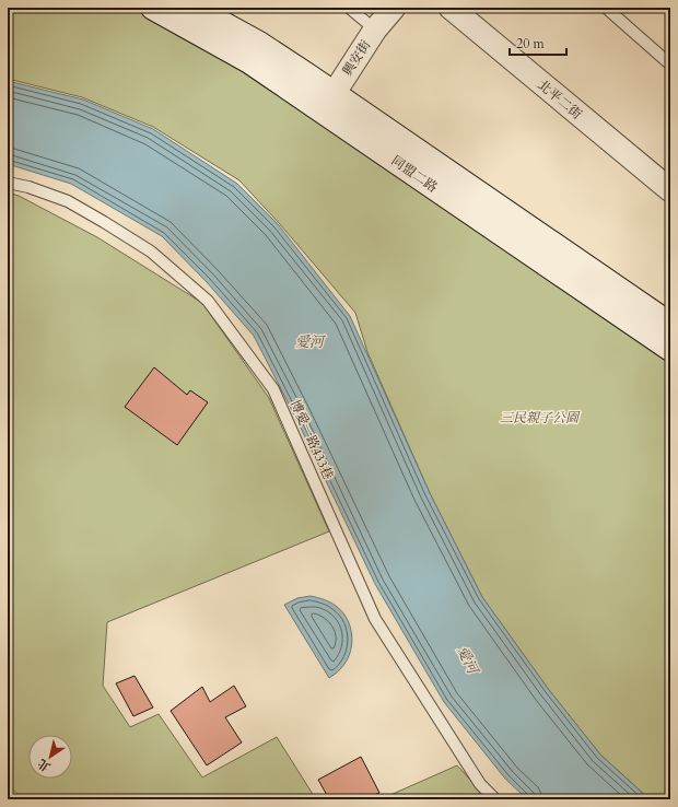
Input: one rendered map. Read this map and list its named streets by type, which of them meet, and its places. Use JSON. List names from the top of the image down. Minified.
{"streets":{"street":["興安街","北平二街","同盟二路"],"lane":["博愛一路433巷"]},"crossings":[["興安街","同盟二路"]],"water":["愛河"],"parks":["三民親子公園"],"scale_bar":"20 m","north":"bottom left"}
